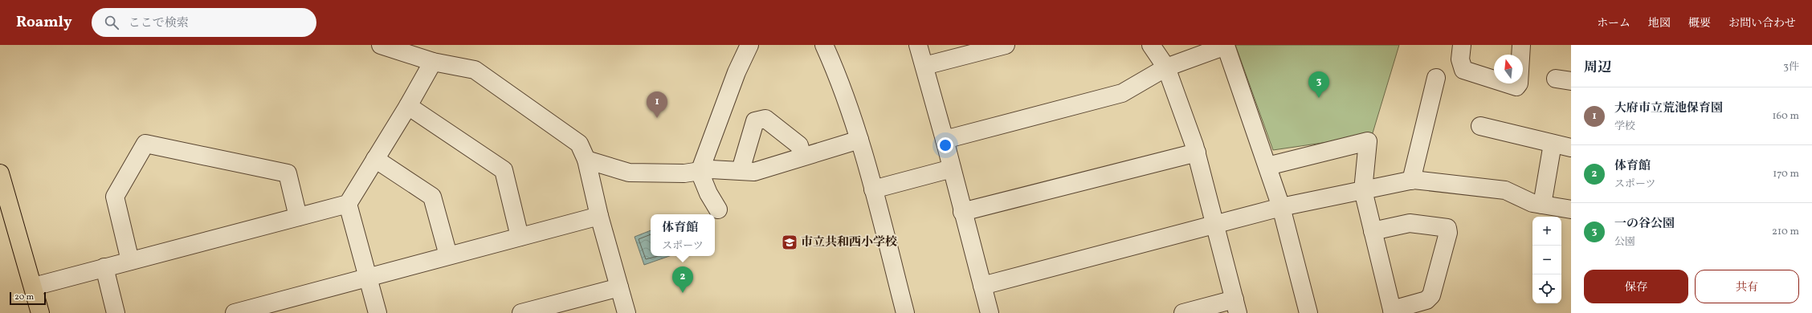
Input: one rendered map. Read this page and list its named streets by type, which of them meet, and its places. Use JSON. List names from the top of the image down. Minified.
{"places":{"school or university":["市立共和西小学校"]},"scale_bar":"20 m","north":"top","page":{"header":"Roamly","search":"ここで検索","nav":["ホーム","地図","概要","お問い合わせ"],"heading":["周辺","3件"],"pins":["3","1","2"],"list":[{"mark":"1","name":"大府市立荒池保育園","note":"学校","value":"160 m"},{"mark":"2","name":"体育館","note":"スポーツ","value":"170 m"},{"mark":"3","name":"一の谷公園","note":"公園","value":"210 m"}],"popup":["体育館","スポーツ"],"map_buttons":["+","−"],"buttons":["保存","共有"],"scale":"20 m"}}
